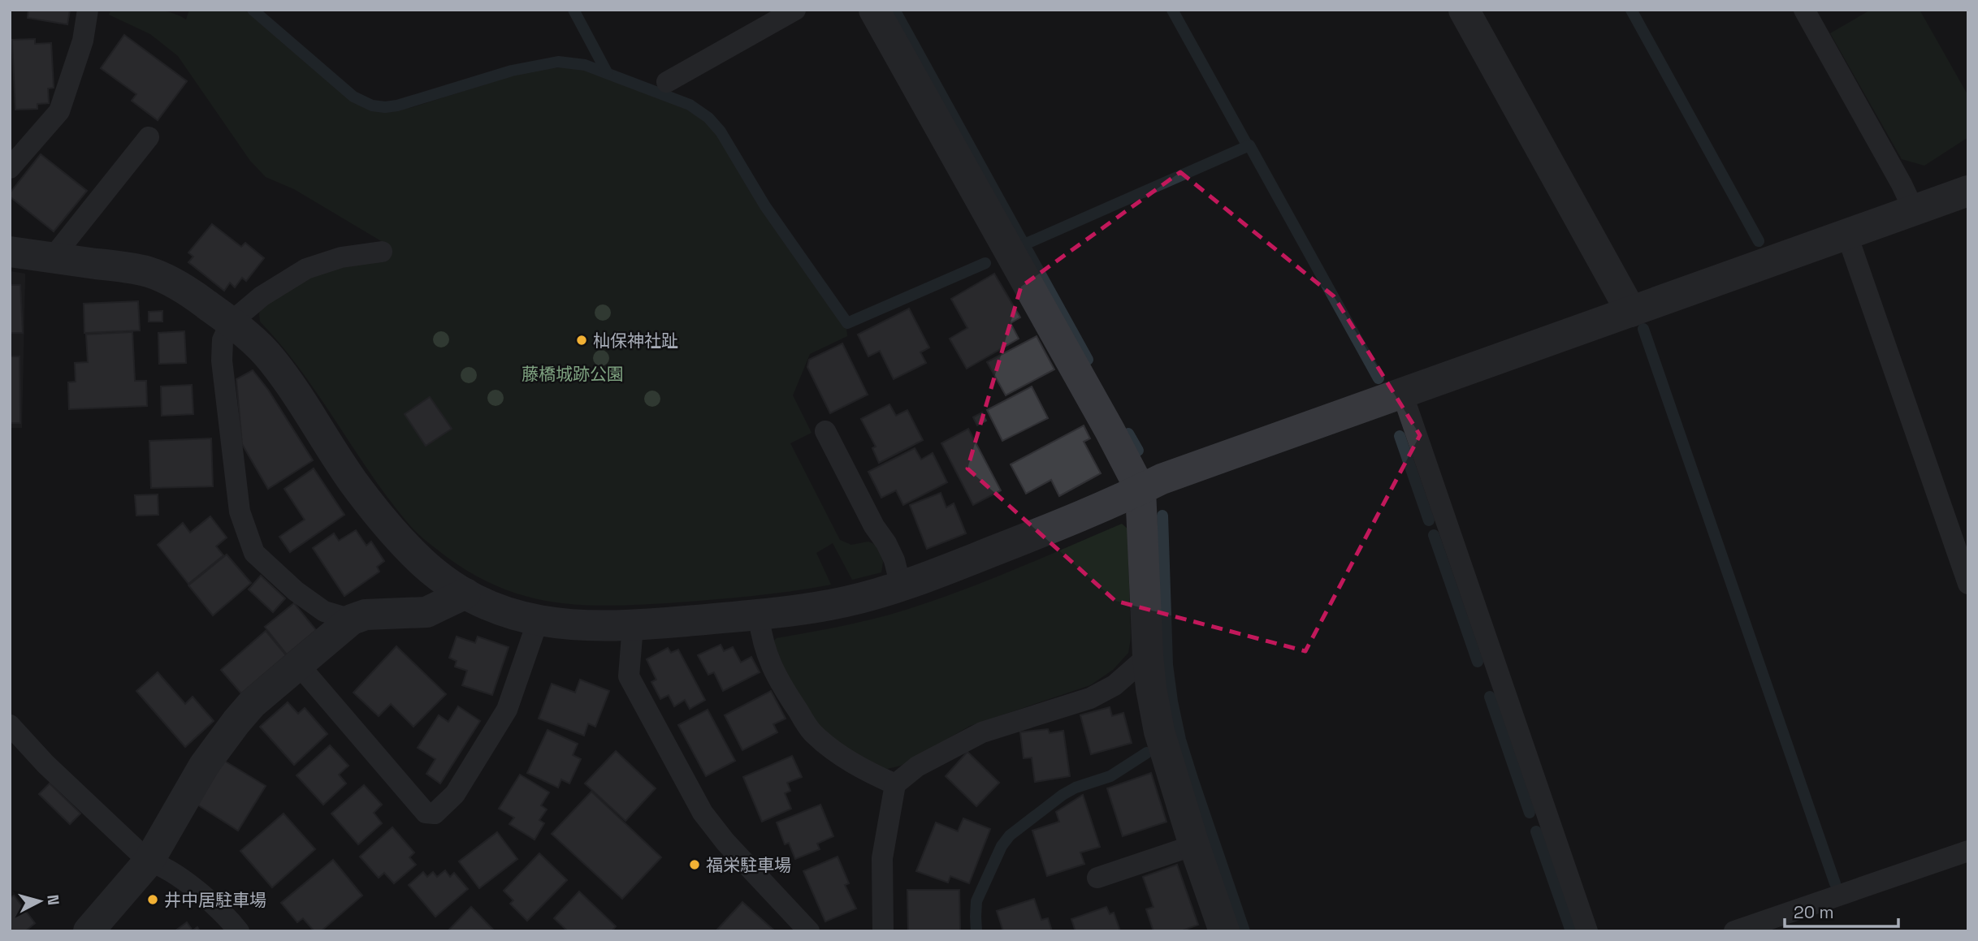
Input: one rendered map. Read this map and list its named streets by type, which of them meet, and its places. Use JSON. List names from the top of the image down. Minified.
{"parks":["藤橋城跡公園"],"places":["杣保神社趾","福栄駐車場","井中居駐車場"],"scale_bar":"20 m","north":"right"}
